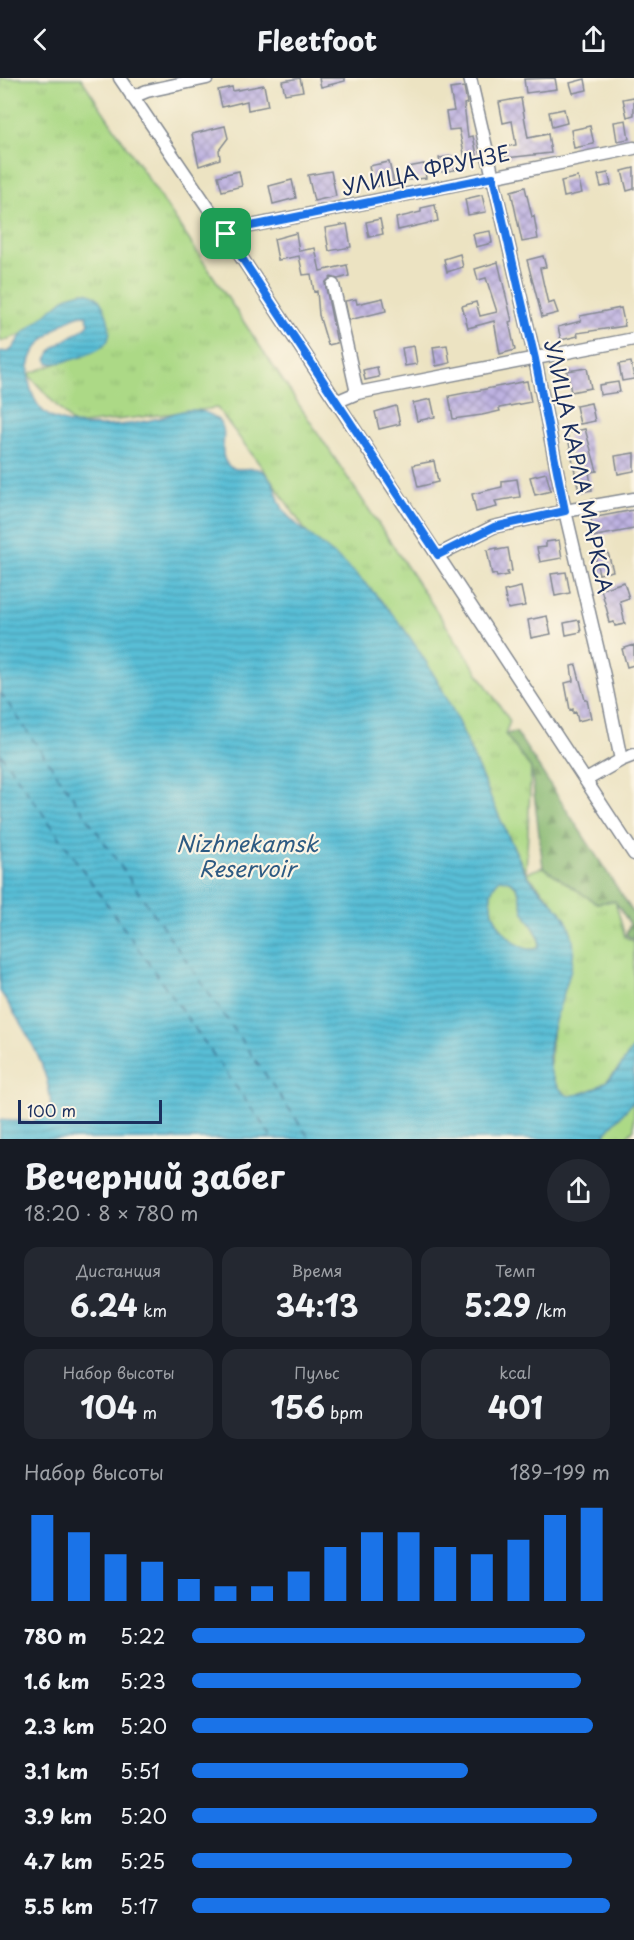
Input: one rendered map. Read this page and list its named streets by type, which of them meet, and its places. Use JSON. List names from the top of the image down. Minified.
{"streets":{"street":["УЛИЦА ФРУНЗЕ","УЛИЦА КАРЛА МАРКСА"]},"crossings":[["УЛИЦА ФРУНЗЕ","УЛИЦА КАРЛА МАРКСА"]],"water":["Nizhnekamsk Reservoir"],"scale_bar":"100 m","page":{"header":"Fleetfoot","scale":"100 m","heading":["Вечерний забег","18:20 · 8 × 780 m"],"stats":[["Дистанция","6.24 km"],["Время","34:13"],["Темп","5:29 /km"],["Набор высоты","104 m"],["Пульс","156 bpm"],["kcal","401"]],"chart":["Набор высоты","189–199 m"],"list":[{"name":"780 m","note":"5:22"},{"name":"1.6 km","note":"5:23"},{"name":"2.3 km","note":"5:20"},{"name":"3.1 km","note":"5:51"},{"name":"3.9 km","note":"5:20"},{"name":"4.7 km","note":"5:25"},{"name":"5.5 km","note":"5:17"}]}}
